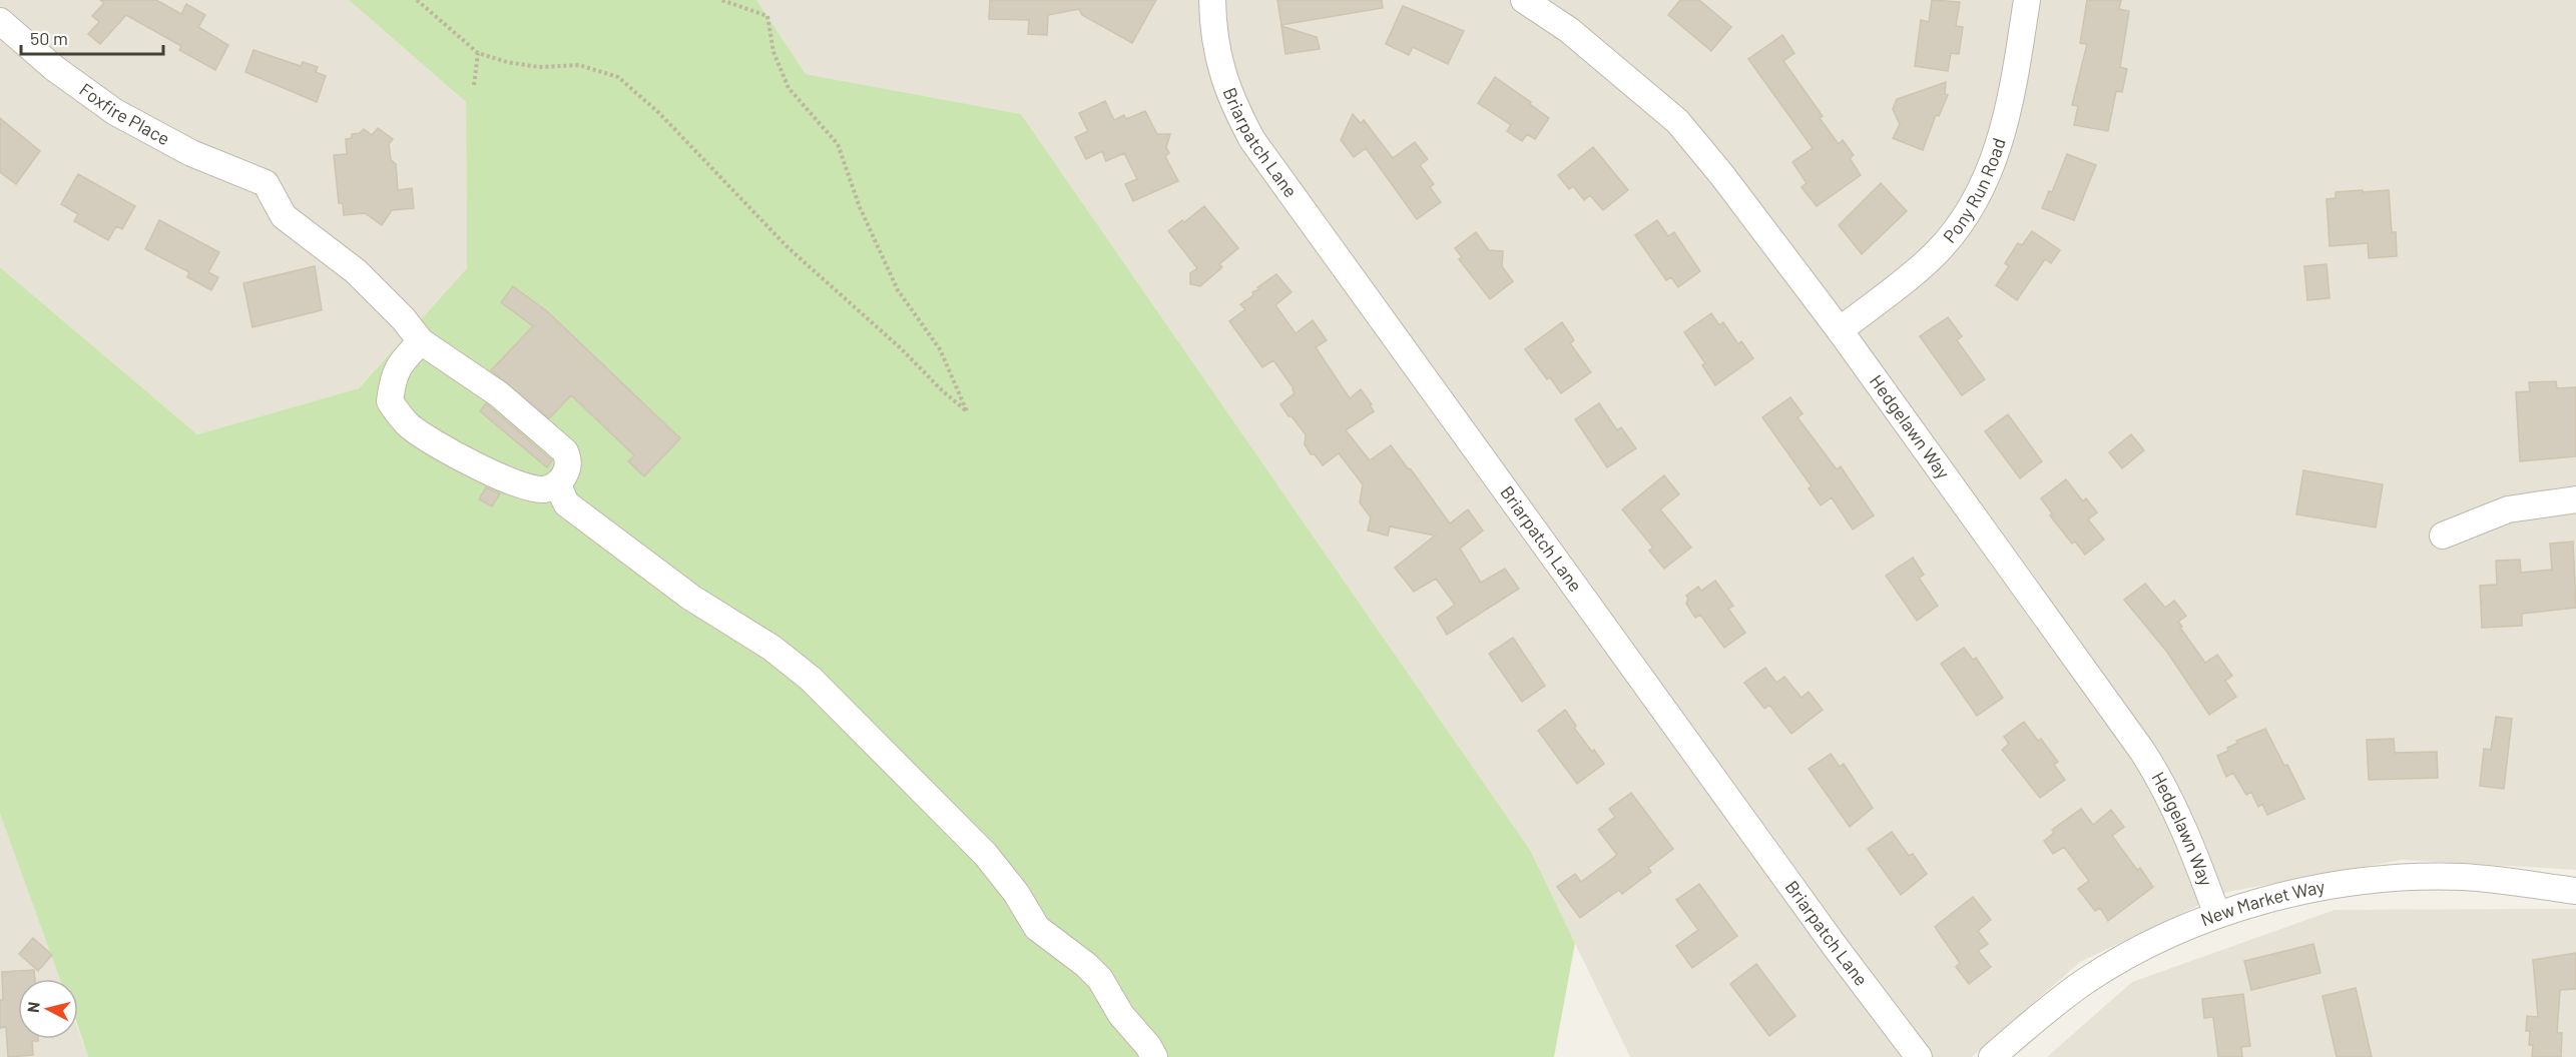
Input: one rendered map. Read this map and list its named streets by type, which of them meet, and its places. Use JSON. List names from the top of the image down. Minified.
{"streets":{"street":["Foxfire Place","Briarpatch Lane","Pony Run Road","Hedgelawn Way","New Market Way"]},"crossings":[["Pony Run Road","Hedgelawn Way"],["Hedgelawn Way","New Market Way"]],"scale_bar":"50 m","north":"left"}
